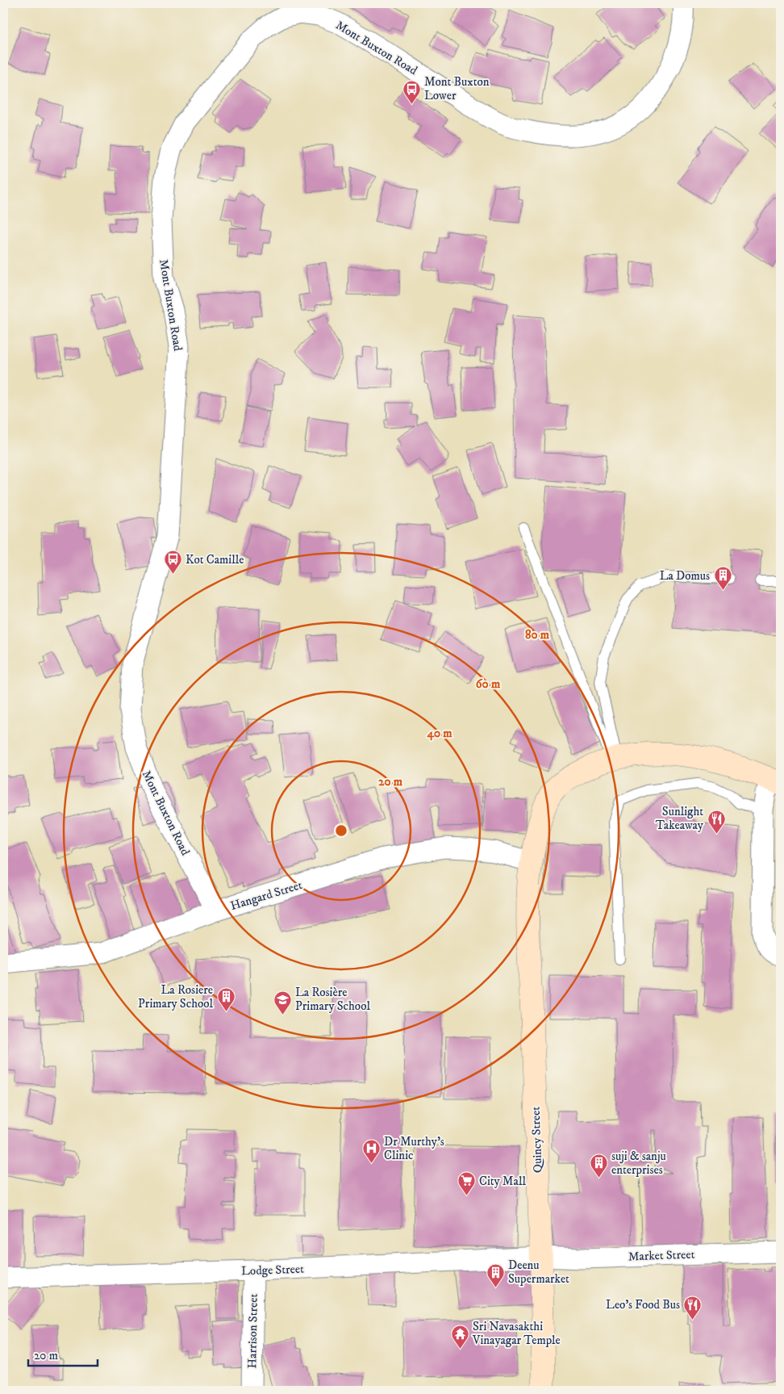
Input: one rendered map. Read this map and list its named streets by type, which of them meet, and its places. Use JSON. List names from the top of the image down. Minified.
{"streets":{"main road":["Quincy Street"],"street":["Mont Buxton Road","Hangard Street","Market Street","Lodge Street","Harrison Street"]},"crossings":[["Mont Buxton Road","Hangard Street"],["Hangard Street","Quincy Street"],["Quincy Street","Market Street"],["Quincy Street","Lodge Street"],["Market Street","Lodge Street"],["Lodge Street","Harrison Street"]],"places":{"bus stop":["Mont Buxton Lower","Kot Camille"],"building":["La Domus","La Rosiere Primary School","suji & sanju enterprises","Deenu Supermarket"],"restaurant":["Sunlight Takeaway","Leo’s Food Bus"],"school or university":["La Rosière Primary School"],"hospital":["Dr Murthy's Clinic"],"supermarket":["City Mall"],"temple":["Sri Navasakthi Vinayagar Temple"]},"scale_bar":"20 m","rings":["80 m","60 m","40 m","20 m"]}
